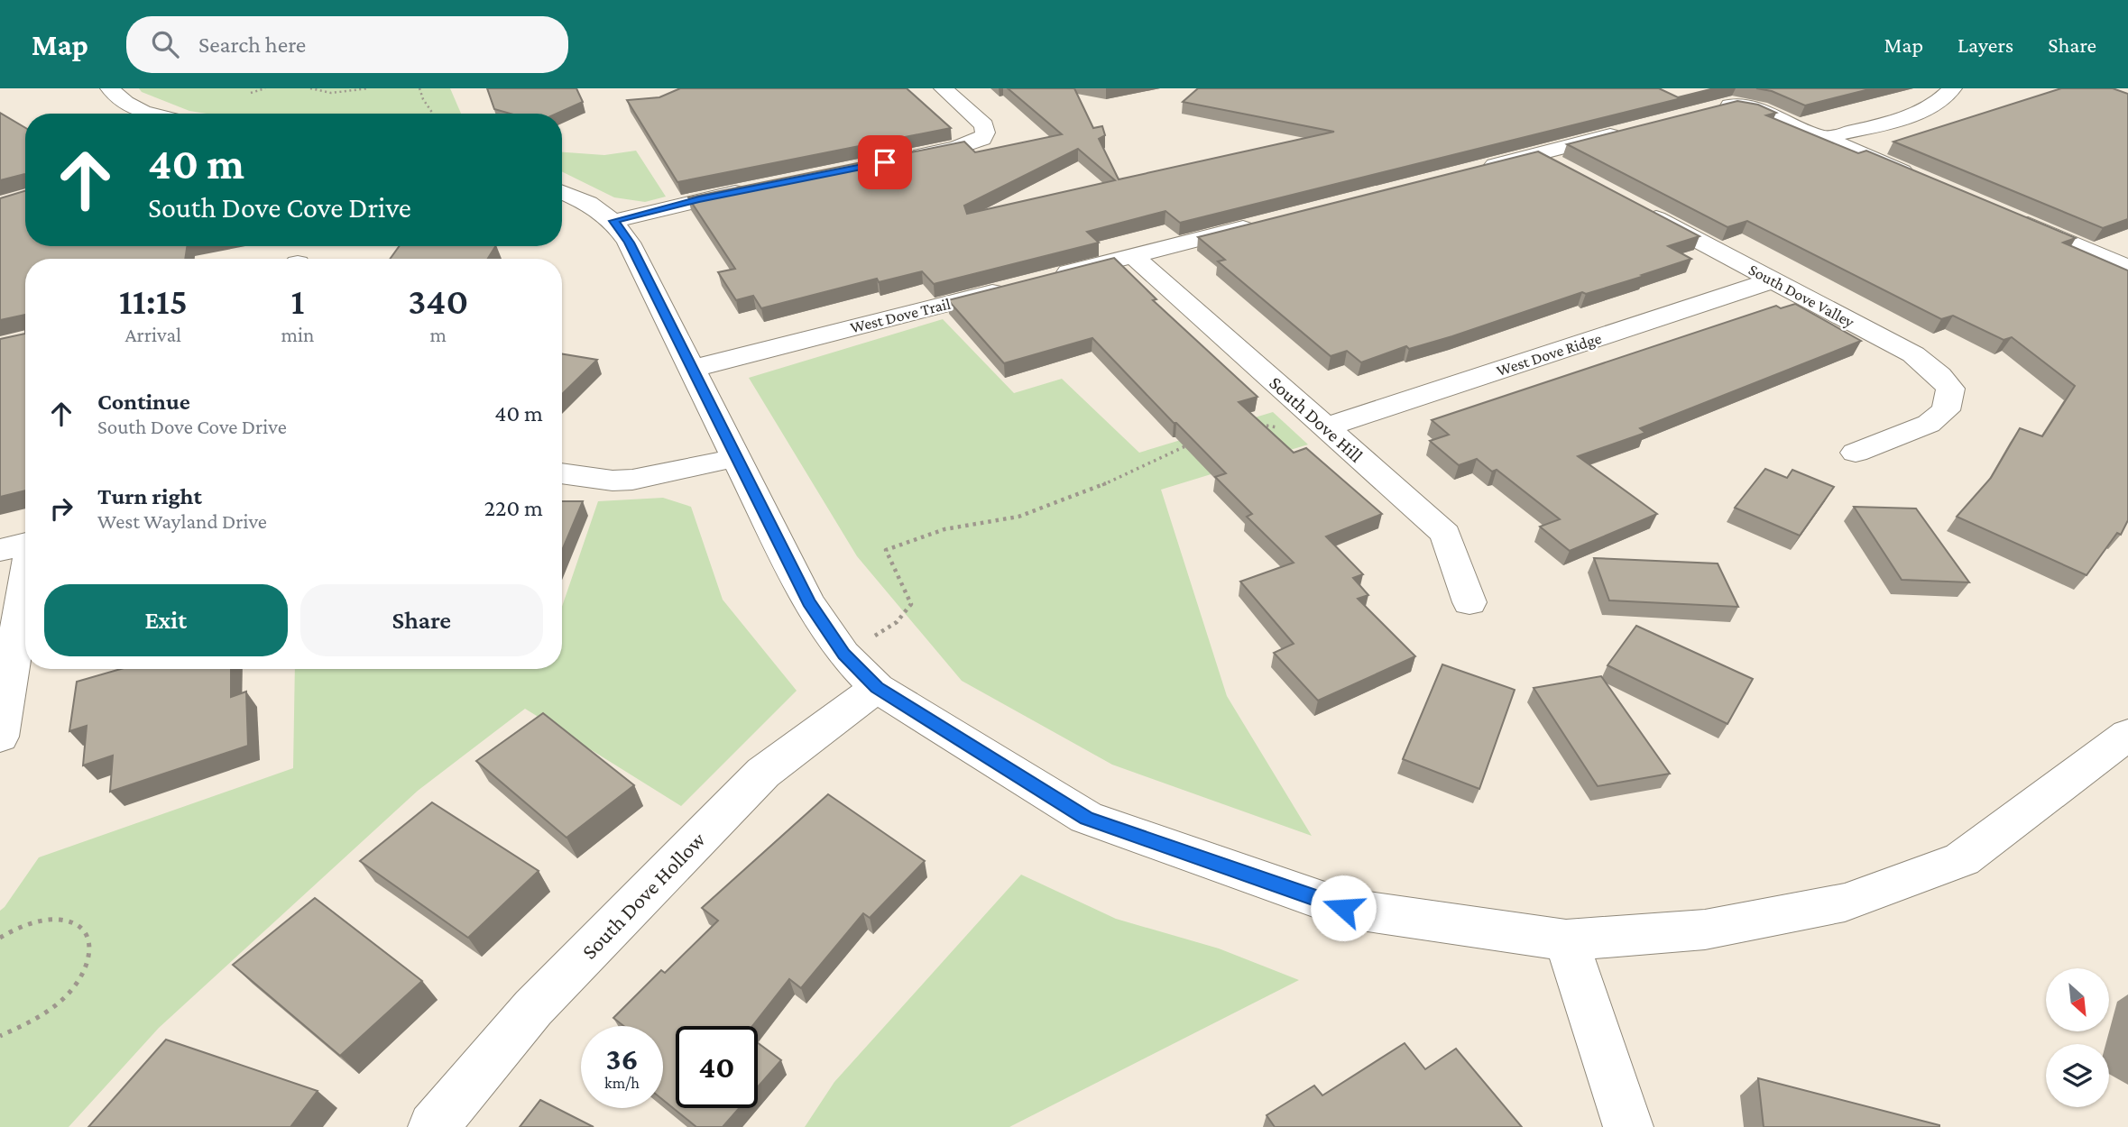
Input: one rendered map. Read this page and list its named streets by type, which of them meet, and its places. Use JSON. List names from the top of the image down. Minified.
{"streets":{"street":["South Dove Valley","West Dove Trail","West Dove Ridge","South Dove Hill","South Dove Hollow"]},"crossings":[["South Dove Valley","West Dove Ridge"],["West Dove Ridge","South Dove Hill"]],"north":"bottom right","page":{"header":"Map","search":"Search here","nav":["Map","Layers","Share"],"turn":["40 m","South Dove Cove Drive"],"eta":["11:15","Arrival","1","min","340","m"],"list":[{"name":"Continue","note":"South Dove Cove Drive","value":"40 m"},{"name":"Turn right","note":"West Wayland Drive","value":"220 m"}],"buttons":["Exit","Share"],"speed":"36 km/h","limit":"40"}}
